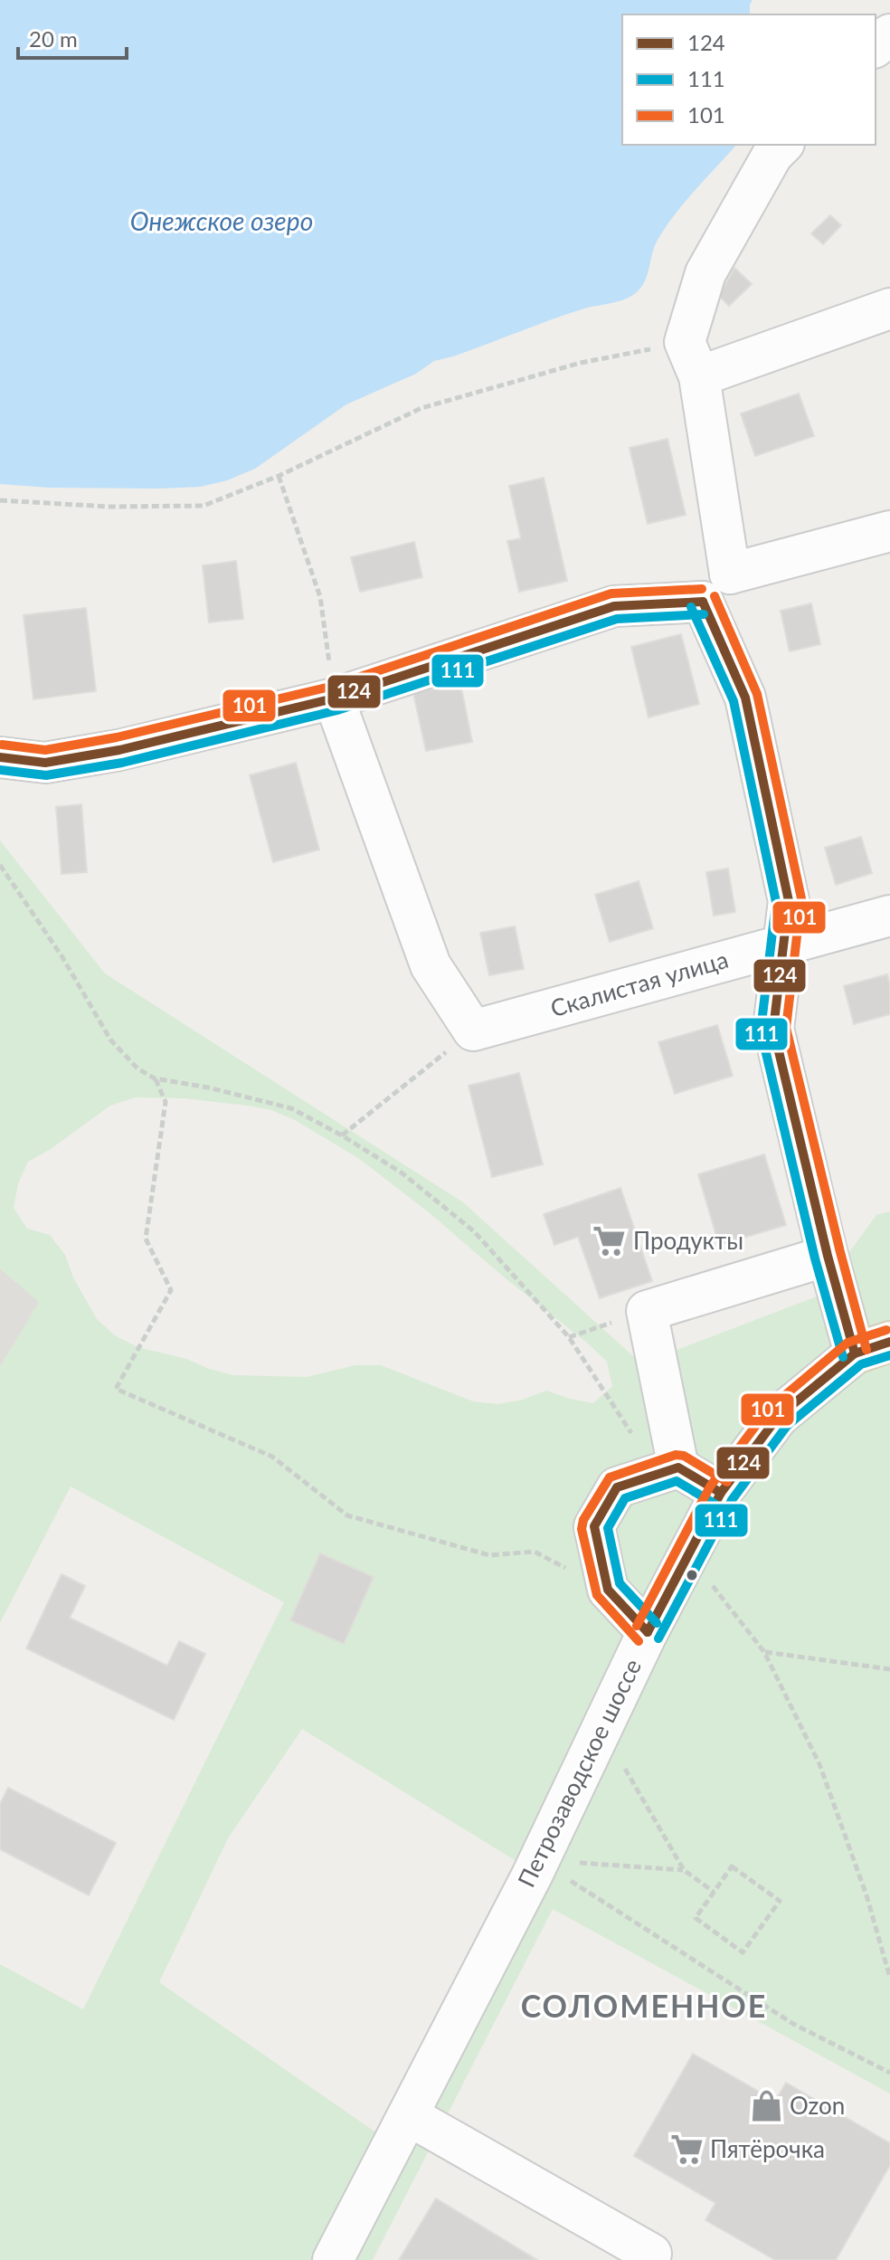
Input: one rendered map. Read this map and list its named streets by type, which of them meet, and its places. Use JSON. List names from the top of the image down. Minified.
{"streets":{"street":["Скалистая улица","Петрозаводское шоссе"]},"districts":["СОЛОМЕННОЕ"],"water":["Онежское озеро"],"places":{"supermarket":["Продукты","Пятёрочка"],"shop":["Ozon"]},"lines":["transit line 101","transit line 124","transit line 111"],"legend":["124","111","101"],"scale_bar":"20 m"}
